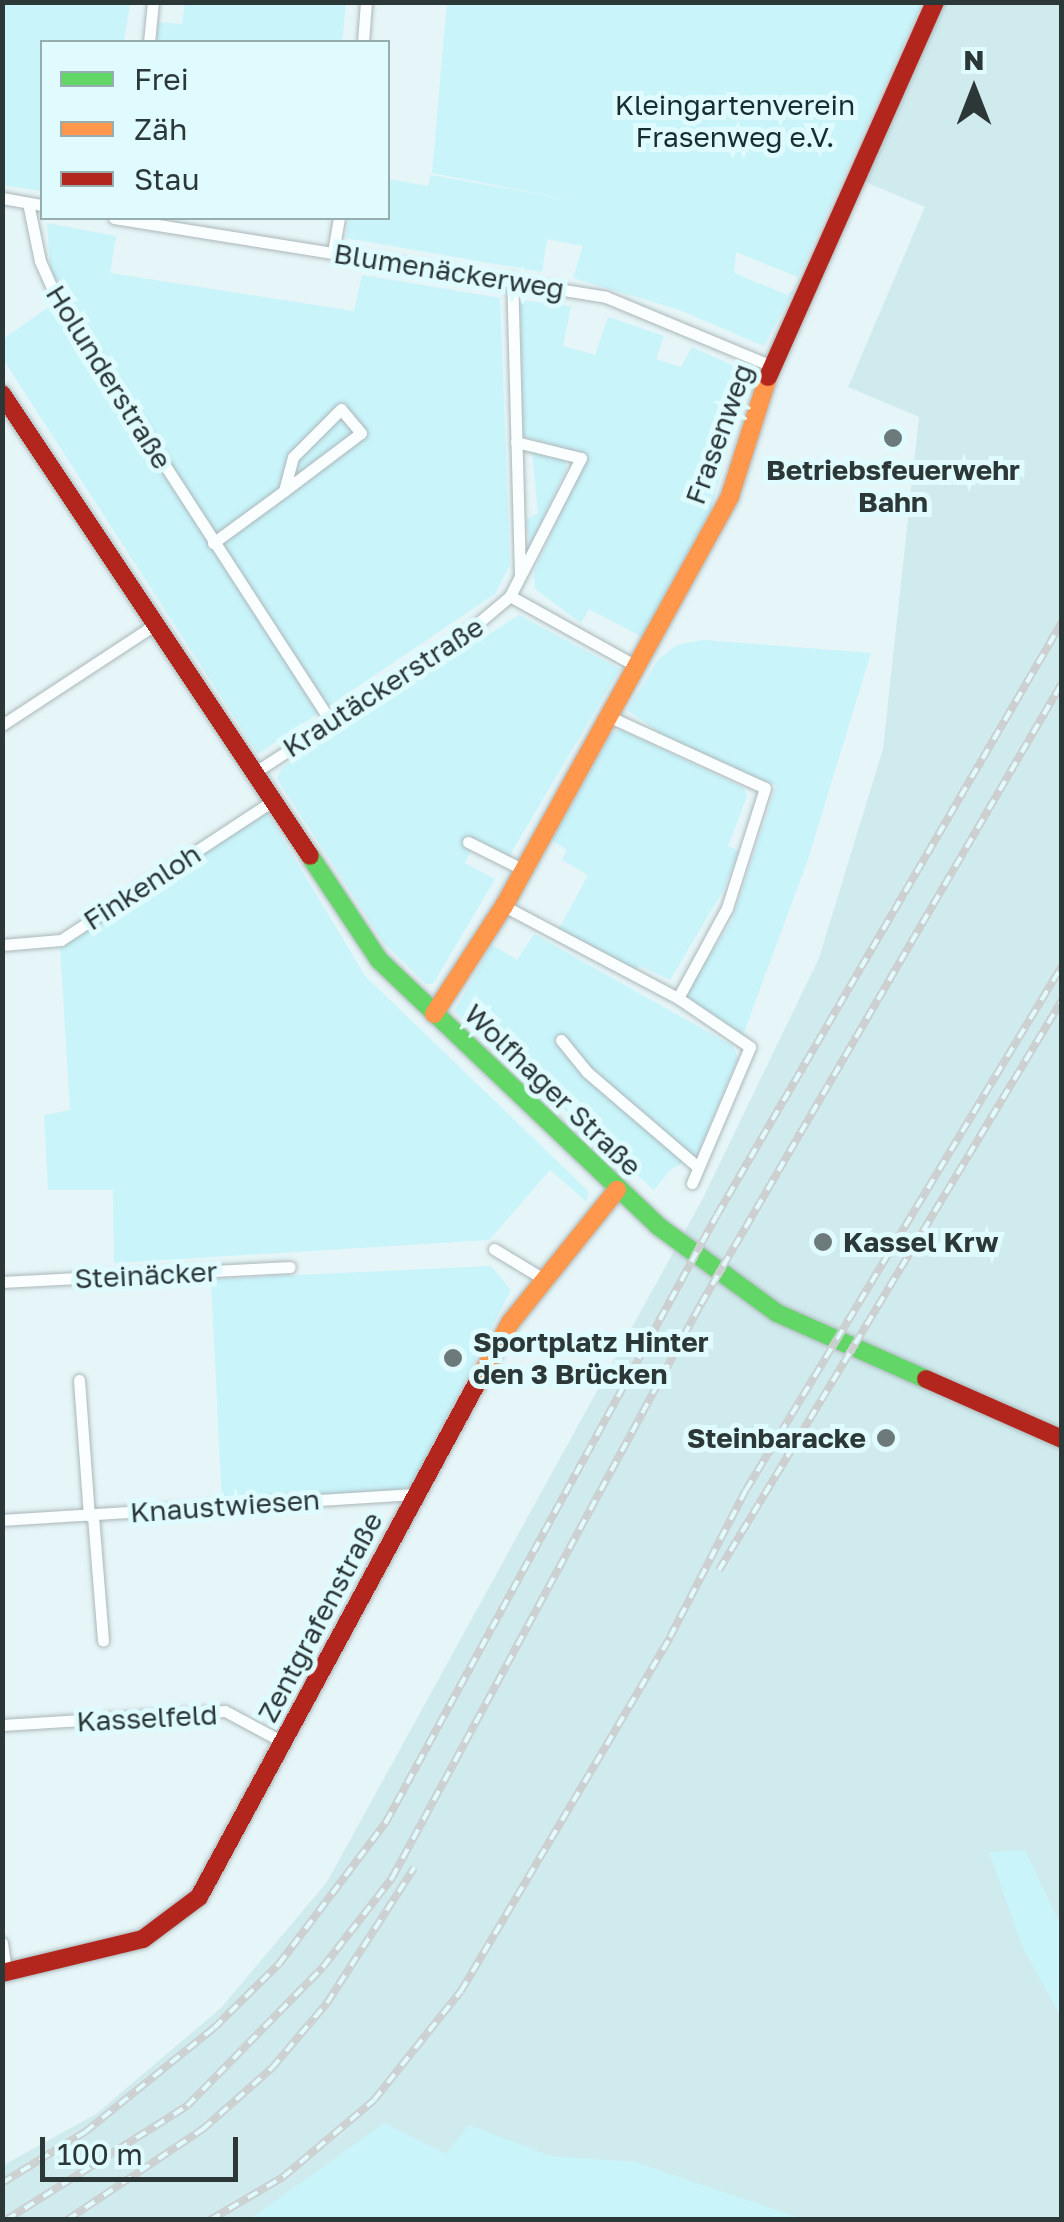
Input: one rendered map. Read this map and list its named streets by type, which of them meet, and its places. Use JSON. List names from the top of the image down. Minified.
{"streets":{"street":["Blumenäckerweg","Holunderstraße","Frasenweg","Krautäckerstraße","Finkenloh","Wolfhager Straße","Steinäcker","Knaustwiesen","Zentgrafenstraße","Kasselfeld"]},"crossings":[["Blumenäckerweg","Frasenweg"],["Blumenäckerweg","Krautäckerstraße"],["Holunderstraße","Krautäckerstraße"],["Frasenweg","Krautäckerstraße"],["Frasenweg","Wolfhager Straße"],["Krautäckerstraße","Wolfhager Straße"],["Finkenloh","Wolfhager Straße"],["Wolfhager Straße","Zentgrafenstraße"],["Knaustwiesen","Zentgrafenstraße"],["Zentgrafenstraße","Kasselfeld"]],"parks":["Kleingartenverein Frasenweg e.V."],"places":["Betriebsfeuerwehr Bahn","Kassel Krw","Sportplatz Hinter den 3 Brücken","Steinbaracke"],"legend":["Frei","Zäh","Stau"],"scale_bar":"100 m","north":"top"}
